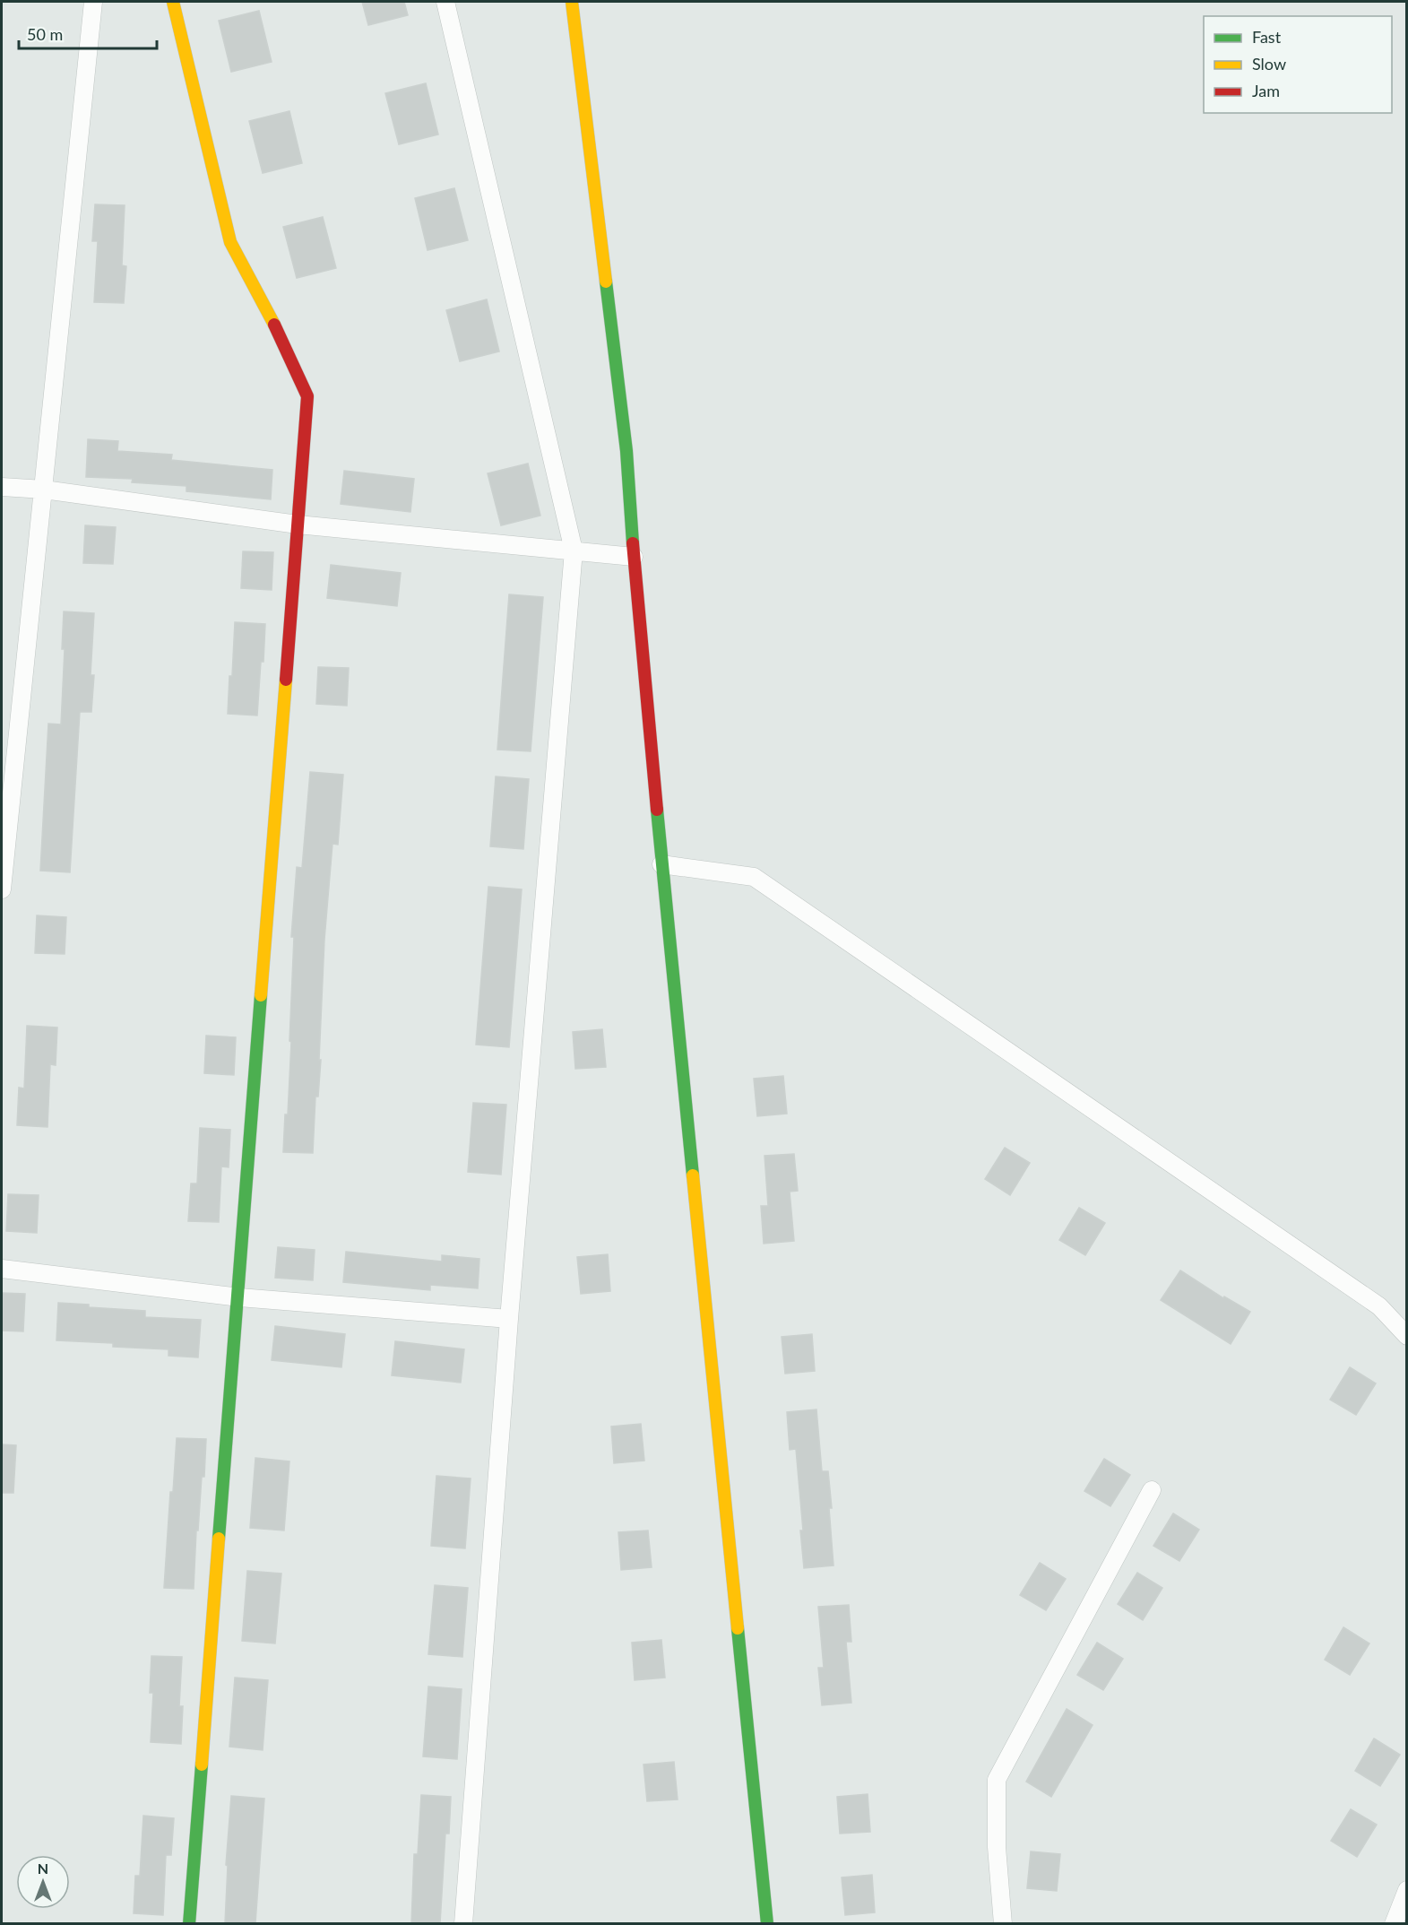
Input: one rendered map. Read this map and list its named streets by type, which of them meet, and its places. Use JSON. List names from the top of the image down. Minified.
{"legend":["Fast","Slow","Jam"],"scale_bar":"50 m","north":"top"}
